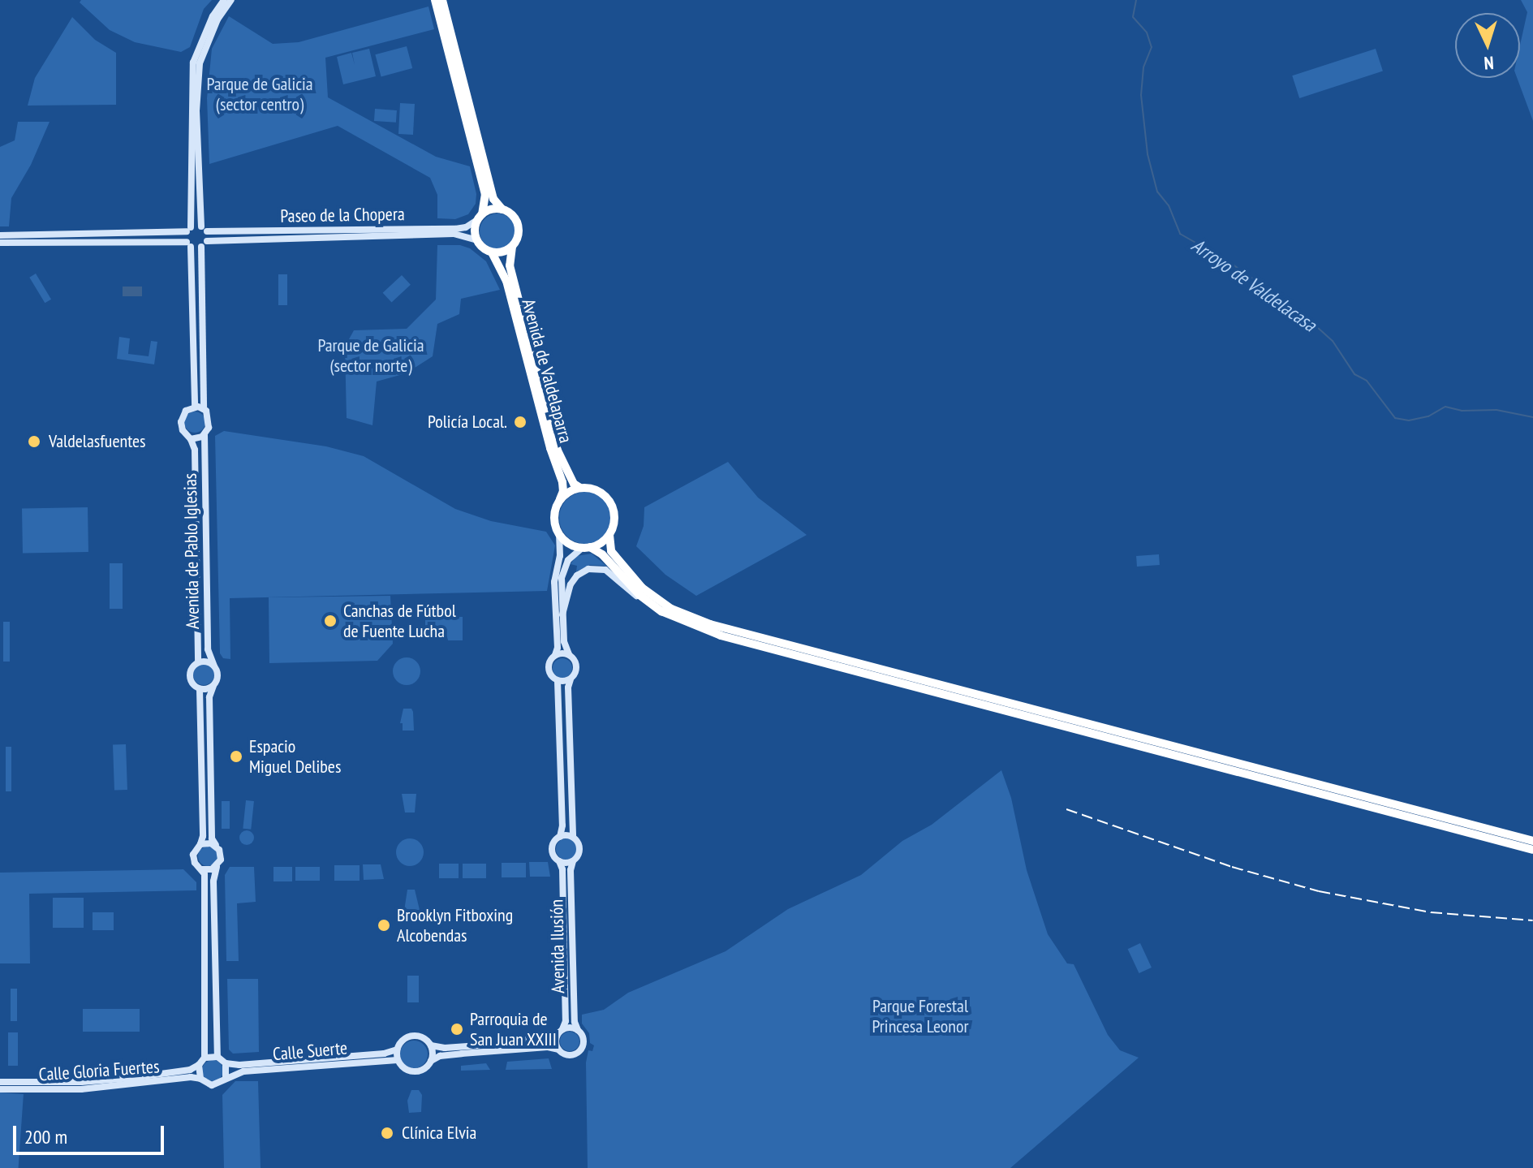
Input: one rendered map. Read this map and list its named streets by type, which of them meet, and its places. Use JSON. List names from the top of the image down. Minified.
{"streets":{"highway":["Avenida de Valdelaparra"],"main road":["Paseo de la Chopera","Avenida de Pablo Iglesias","Avenida Ilusión","Calle Suerte","Calle Gloria Fuertes"]},"crossings":[["Paseo de la Chopera","Avenida de Valdelaparra"],["Calle Suerte","Calle Gloria Fuertes"]],"water":["Arroyo de Valdelacasa"],"parks":["Parque de Galicia (sector centro)","Parque de Galicia (sector norte)","Parque Forestal Princesa Leonor"],"places":["Policía Local.","Valdelasfuentes","Canchas de Fútbol de Fuente Lucha","Espacio Miguel Delibes","Brooklyn Fitboxing Alcobendas","Parroquia de San Juan XXIII","Clínica Elvia"],"scale_bar":"200 m","north":"bottom"}
